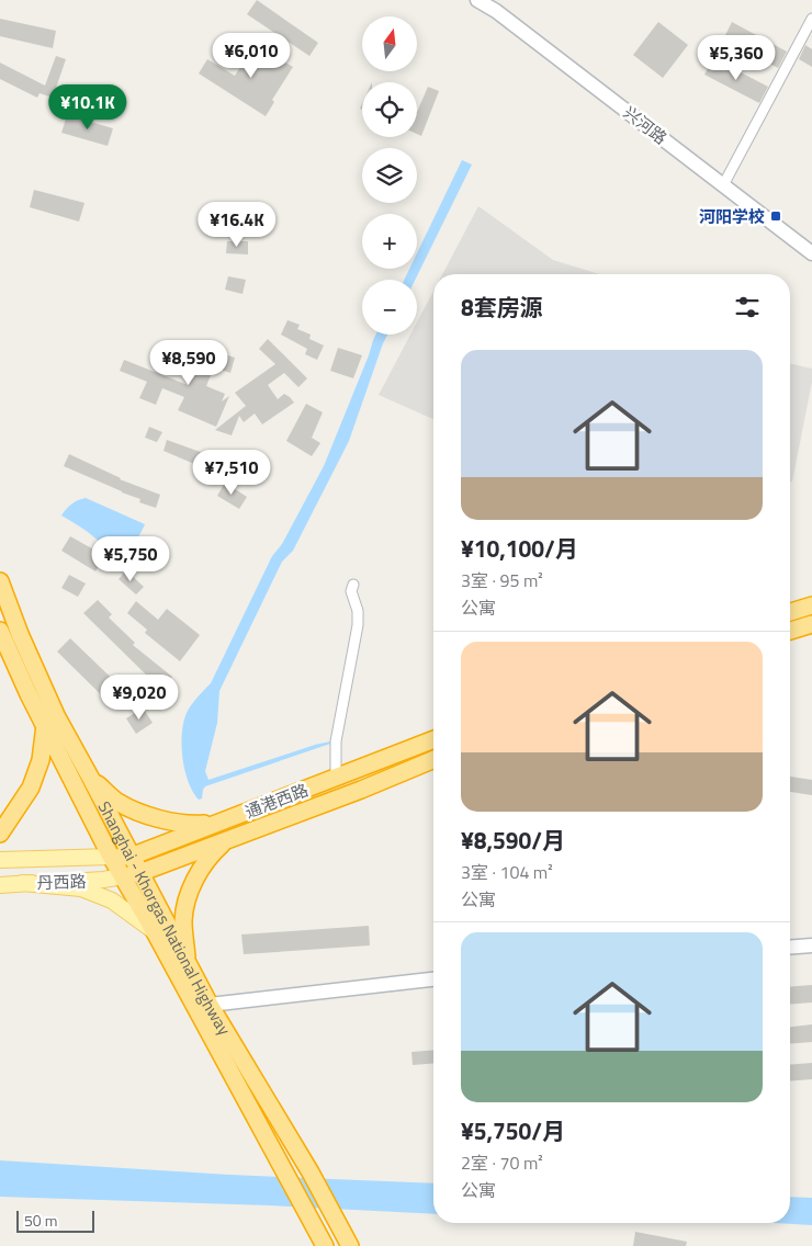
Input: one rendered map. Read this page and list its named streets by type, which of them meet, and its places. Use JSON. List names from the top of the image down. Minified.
{"streets":{"highway":["通港西路","Shanghai - Khorgas National Highway"],"main road":["丹西路"],"street":["兴河路"]},"crossings":[["通港西路","丹西路"],["通港西路","Shanghai - Khorgas National Highway"],["丹西路","Shanghai - Khorgas National Highway"]],"places":{"transit":["河阳学校"]},"scale_bar":"50 m","north":"top","page":{"map_buttons":["+","−"],"price":["¥6,010","¥5,360","¥10.1K","¥16.4K","¥8,590","¥7,510","¥5,750","¥9,020"],"heading":"8套房源","list":[{"name":"¥10,100/月","note":"3室 · 95 m² · 公寓"},{"name":"¥8,590/月","note":"3室 · 104 m² · 公寓"},{"name":"¥5,750/月","note":"2室 · 70 m² · 公寓"}],"scale":"50 m"}}
